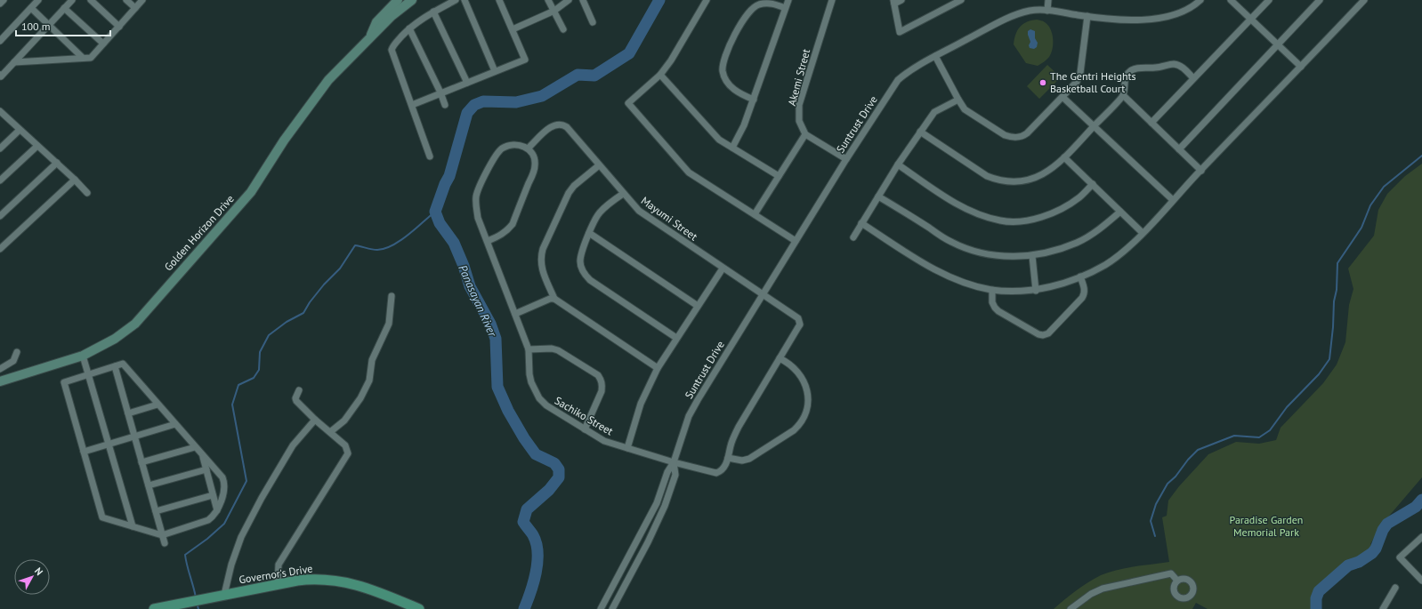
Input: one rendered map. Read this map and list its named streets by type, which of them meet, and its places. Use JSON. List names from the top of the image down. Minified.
{"streets":{"main road":["Governor's Drive"],"street":["Akemi Street","Suntrust Drive","Mayumi Street","Golden Horizon Drive","Sachiko Street"]},"crossings":[["Suntrust Drive","Mayumi Street"],["Suntrust Drive","Sachiko Street"],["Mayumi Street","Sachiko Street"]],"water":["Panasayan River"],"parks":["Paradise Garden Memorial Park"],"places":["The Gentri Heights Basketball Court"],"scale_bar":"100 m","north":"top right"}
